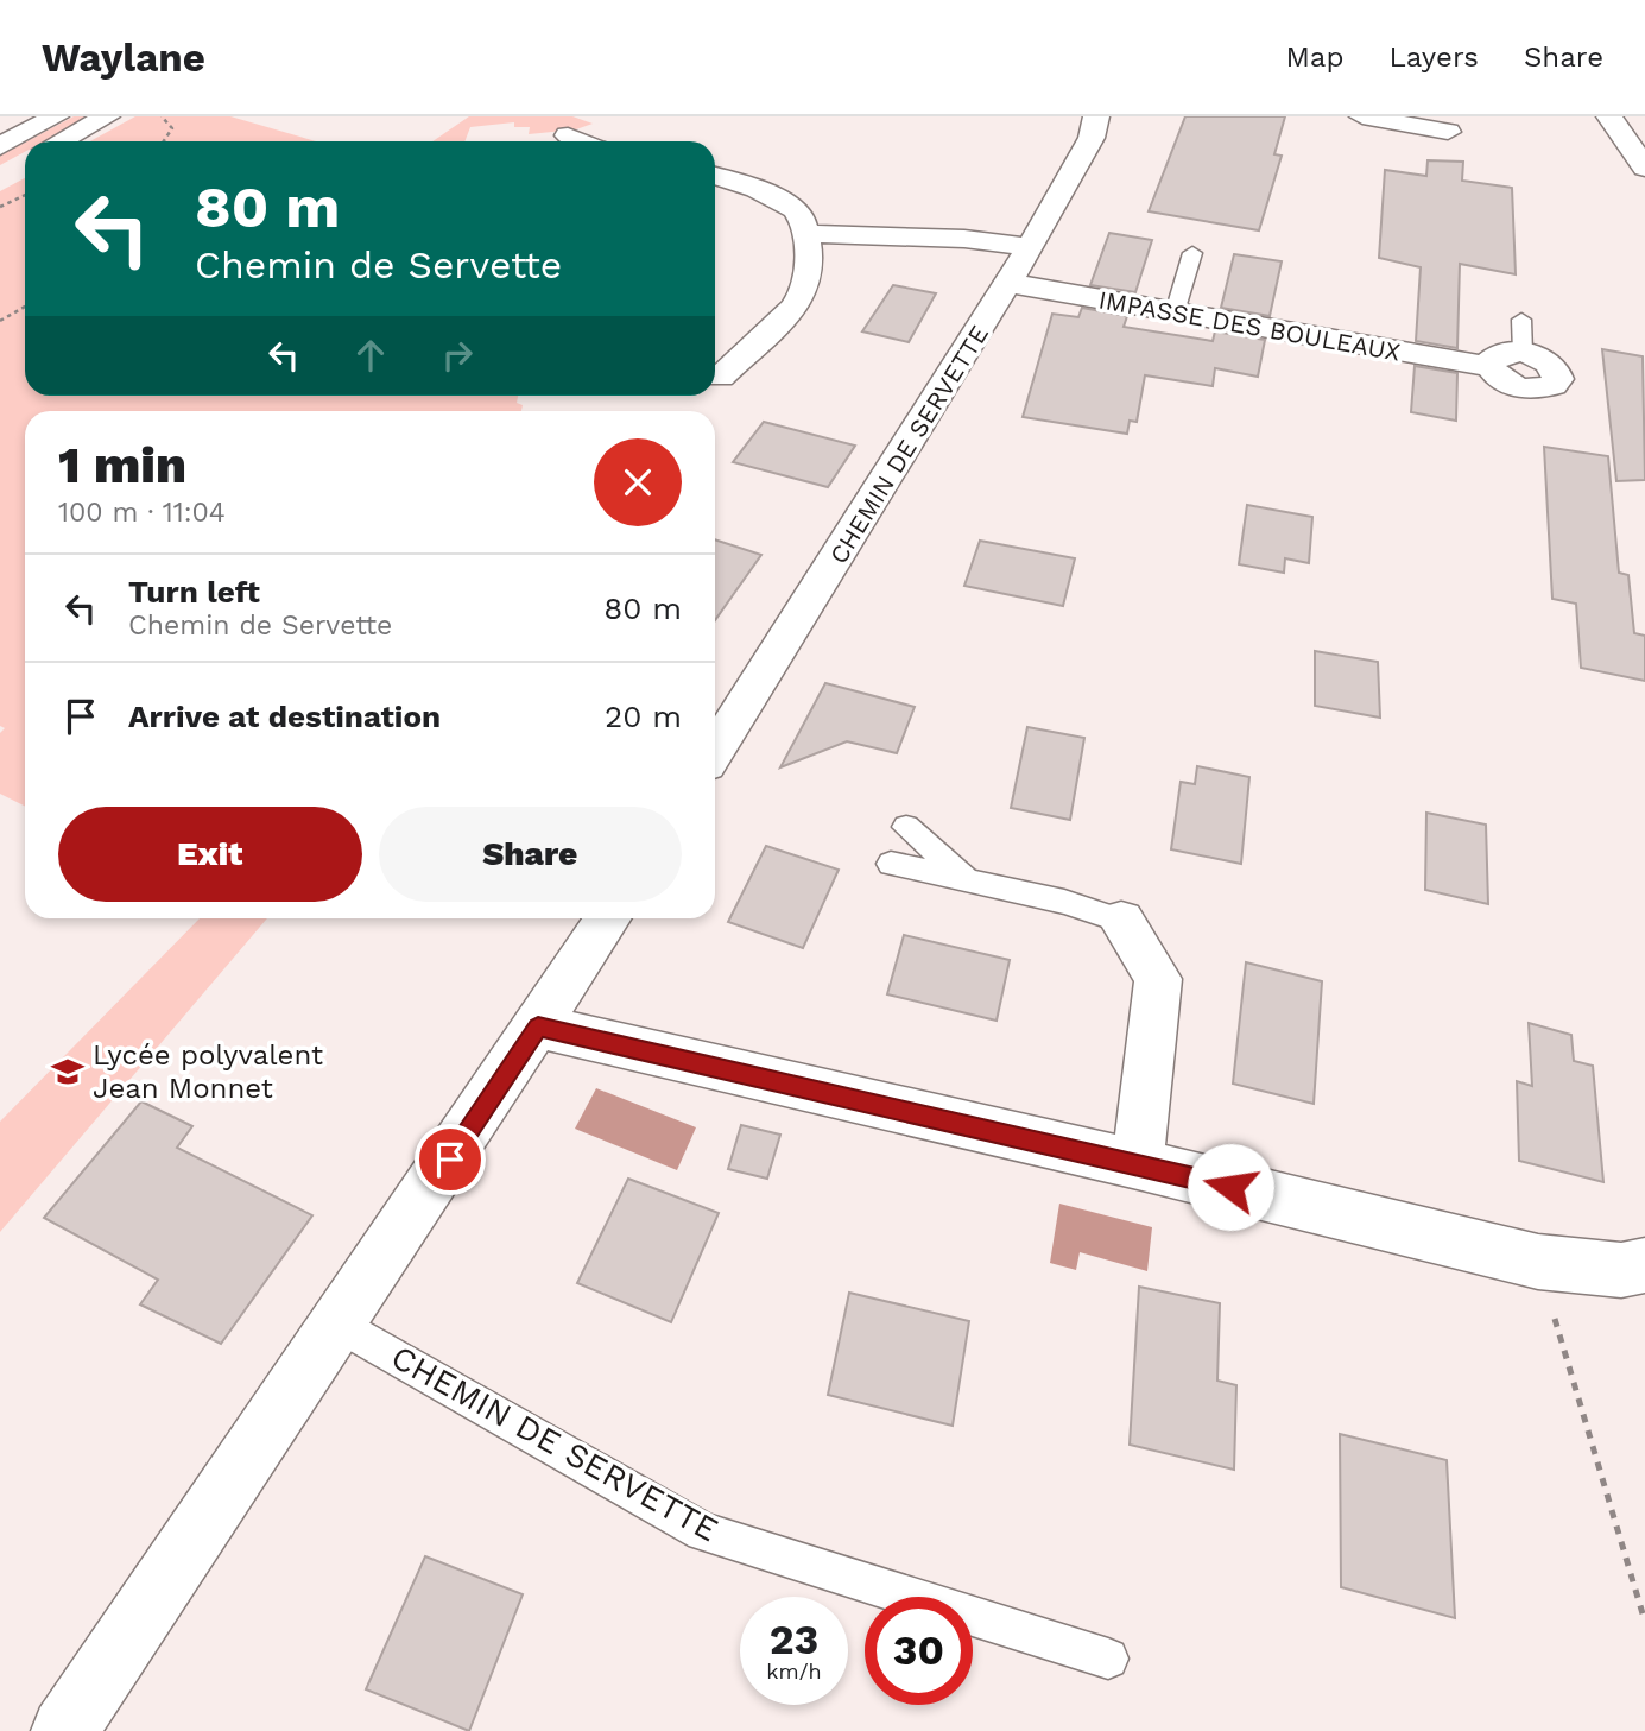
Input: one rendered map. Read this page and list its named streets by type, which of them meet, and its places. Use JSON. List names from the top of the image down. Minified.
{"streets":{"street":["IMPASSE DES BOULEAUX","CHEMIN DE SERVETTE"]},"crossings":[["IMPASSE DES BOULEAUX","CHEMIN DE SERVETTE"]],"places":{"school or university":["Lycée polyvalent Jean Monnet"]},"page":{"header":"Waylane","nav":["Map","Layers","Share"],"turn":["80 m","Chemin de Servette"],"heading":["1 min","100 m · 11:04"],"list":[{"name":"Turn left","note":"Chemin de Servette","value":"80 m"},{"name":"Arrive at destination","value":"20 m"}],"buttons":["Exit","Share"],"speed":"23 km/h","limit":"30"}}
